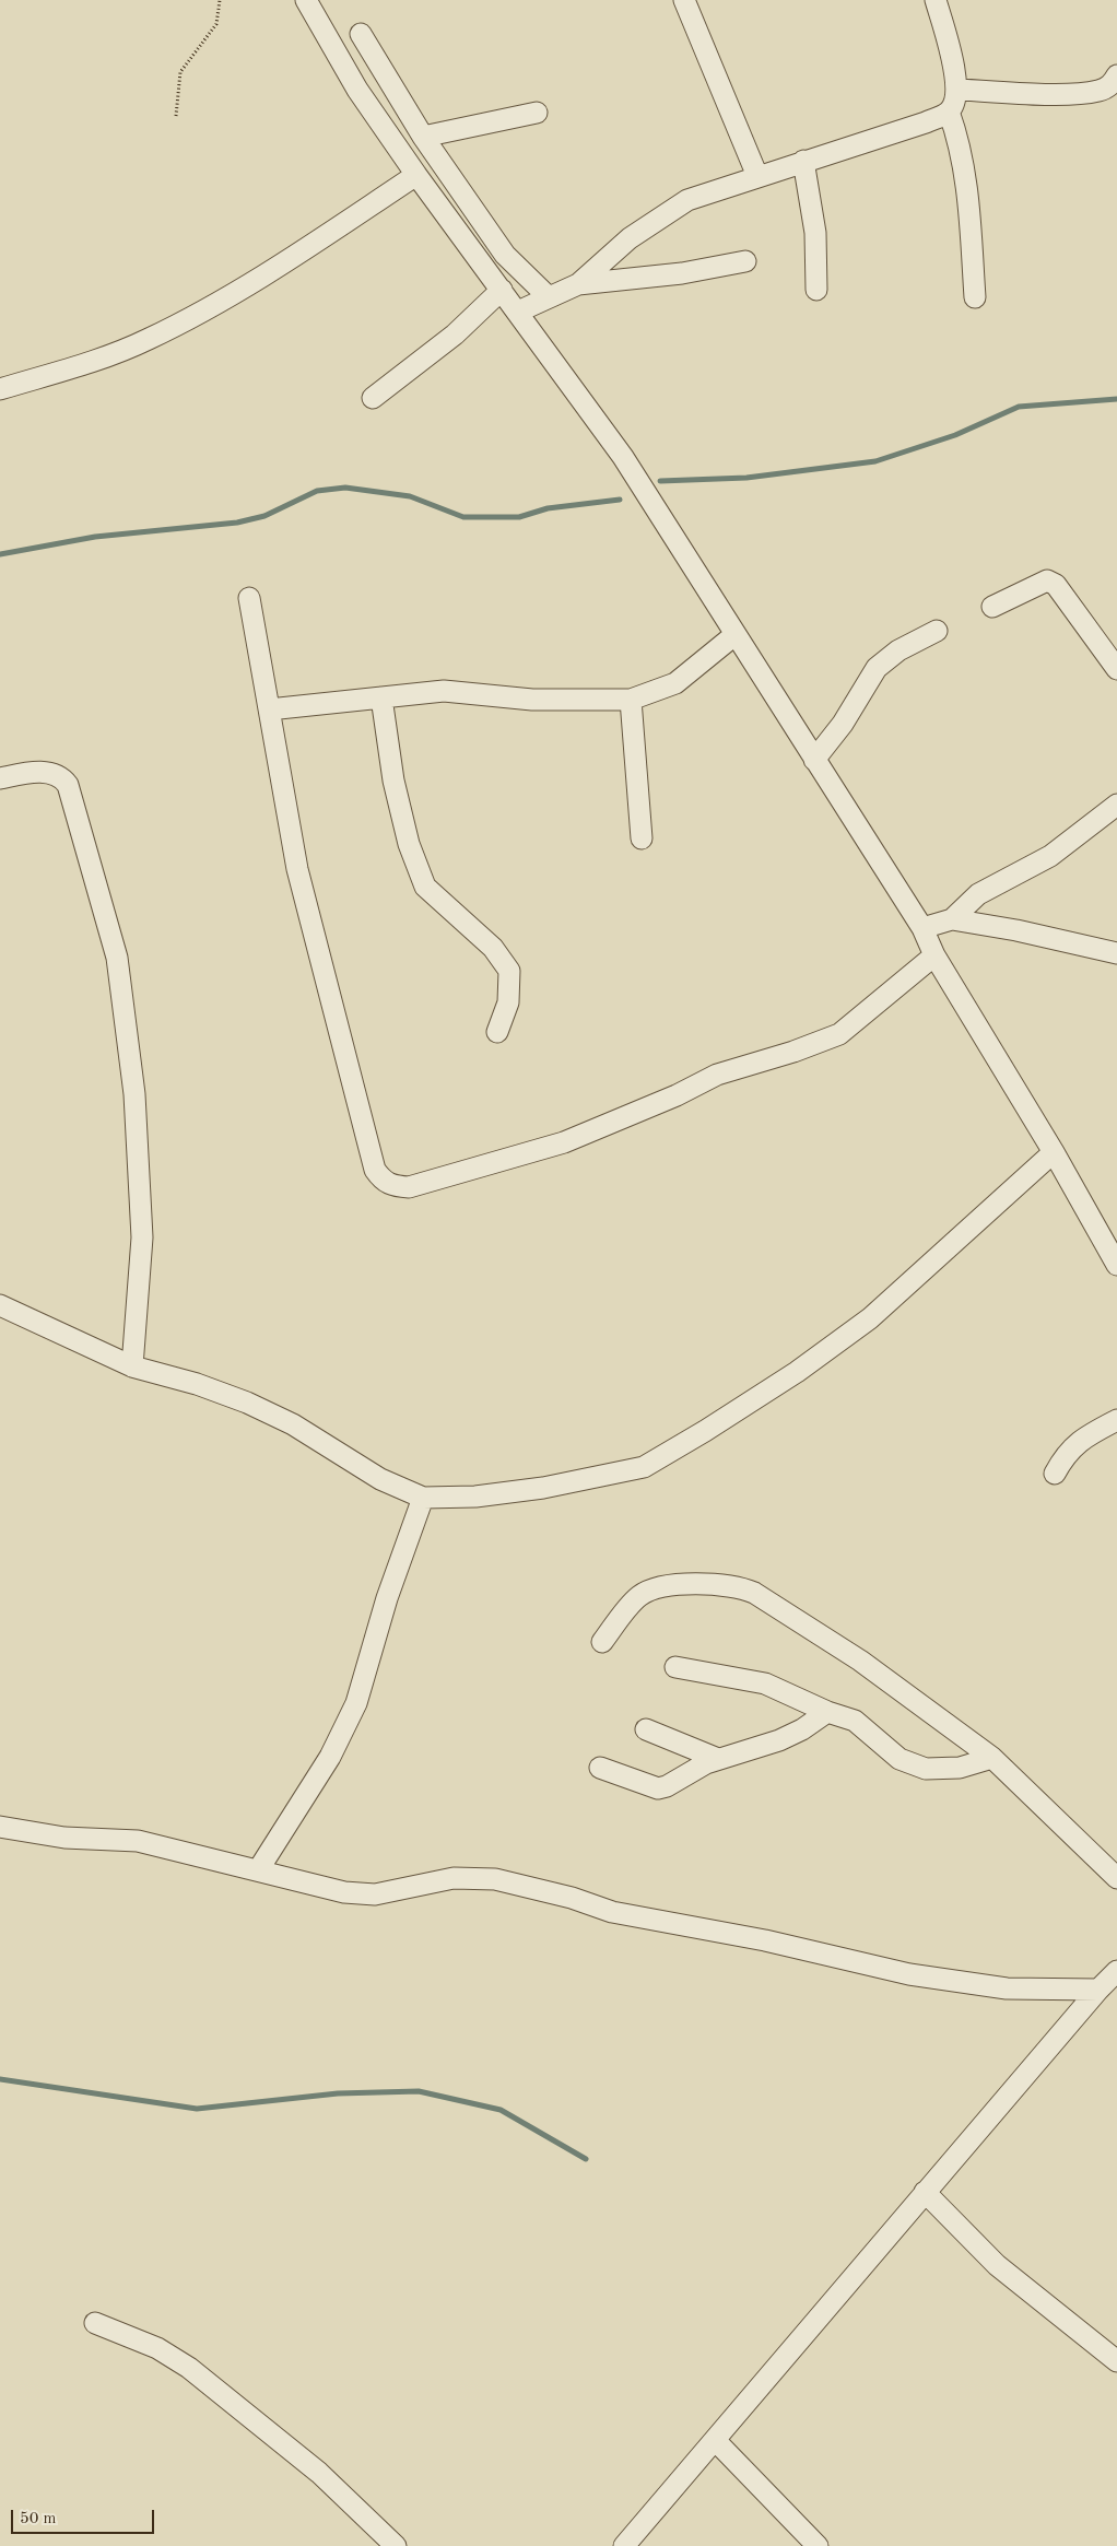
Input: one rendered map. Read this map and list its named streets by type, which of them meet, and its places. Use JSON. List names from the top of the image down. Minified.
{"scale_bar":"50 m"}
